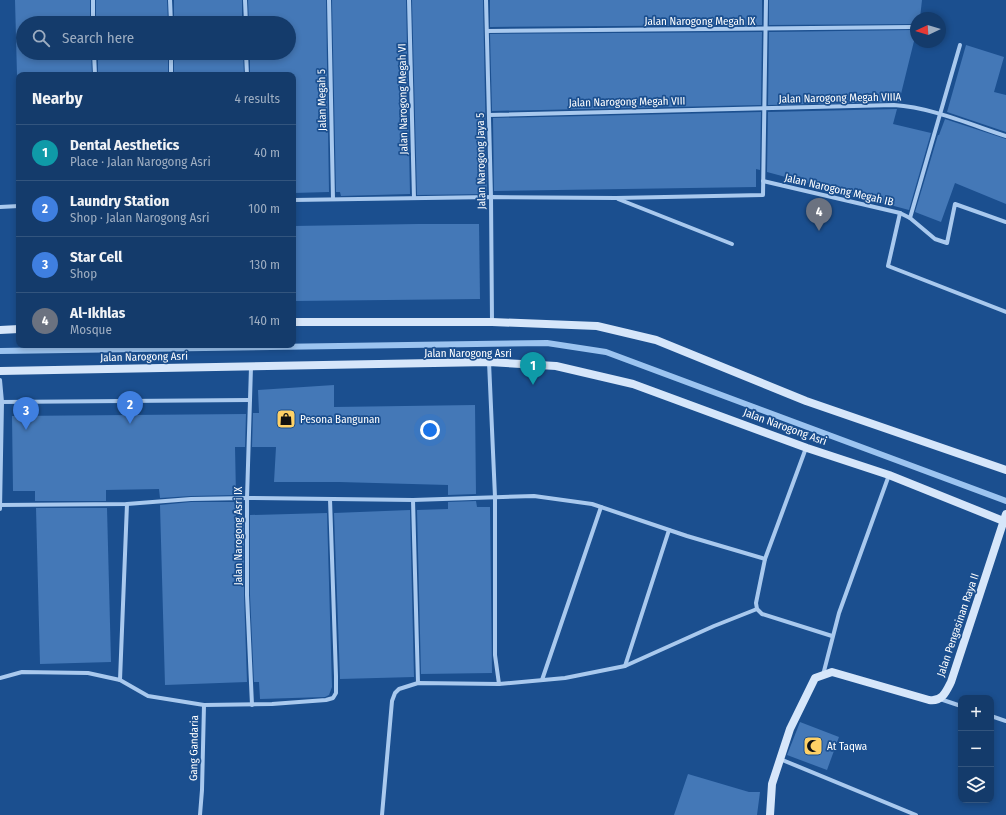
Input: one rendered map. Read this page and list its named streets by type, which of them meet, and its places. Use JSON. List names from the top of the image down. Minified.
{"streets":{"street":["Jalan Narogong Megah IX","Jalan Narogong Megah VIIIA","Jalan Narogong Megah VI","Jalan Megah 5","Jalan Narogong Megah VIII","Jalan Narogong Jaya 5","Jalan Narogong Megah IB","Jalan Narogong Asri","Jalan Narogong Asri IX","Jalan Pengasinan Raya II","Gang Gandaria"]},"crossings":[["Jalan Narogong Megah IX","Jalan Narogong Jaya 5"],["Jalan Narogong Megah VIIIA","Jalan Narogong Megah VIII"],["Jalan Narogong Megah VIII","Jalan Narogong Jaya 5"],["Jalan Narogong Asri","Jalan Narogong Asri IX"],["Jalan Narogong Asri","Jalan Pengasinan Raya II"],["Jalan Narogong Asri IX","Gang Gandaria"]],"places":{"shop":["Pesona Bangunan"],"mosque":["At Taqwa"]},"north":"left","page":{"search":"Search here","heading":["Nearby","4 results"],"list":[{"mark":"1","name":"Dental Aesthetics","note":"Place · Jalan Narogong Asri","value":"40 m"},{"mark":"2","name":"Laundry Station","note":"Shop · Jalan Narogong Asri","value":"100 m"},{"mark":"3","name":"Star Cell","note":"Shop","value":"130 m"},{"mark":"4","name":"Al-Ikhlas","note":"Mosque","value":"140 m"}],"pins":["4","1","2","3"],"map_buttons":["+","−"]}}
